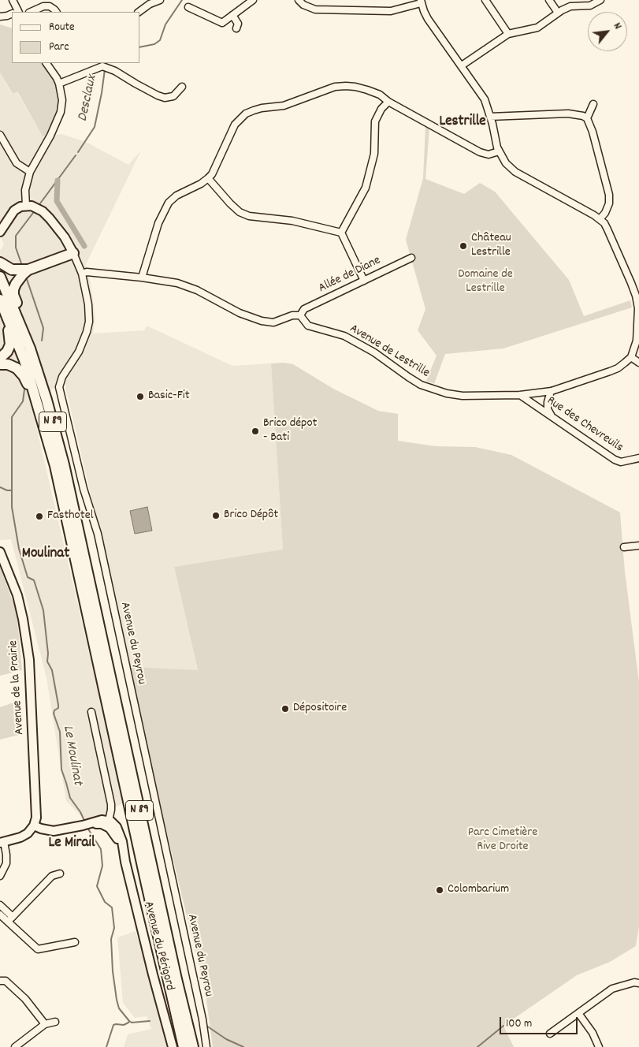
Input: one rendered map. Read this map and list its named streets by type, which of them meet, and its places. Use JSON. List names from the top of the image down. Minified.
{"streets":{"highway":["N 89"],"street":["Allée de Diane","Avenue de Lestrille","Rue des Chevreuils","Avenue du Peyrou","Avenue de la Prairie","Avenue du Périgord"]},"crossings":[["Allée de Diane","Avenue de Lestrille"],["Avenue de Lestrille","Rue des Chevreuils"]],"districts":["Lestrille","Moulinat","Le Mirail"],"water":["Desclaux","Le Moulinat"],"parks":["Domaine de Lestrille","Parc Cimetière Rive Droite"],"places":["Château Lestrille","Basic-Fit","Brico dépot - Bati","Brico Dépôt","Fasthotel","Dépositoire","Colombarium"],"legend":["Route","Parc"],"scale_bar":"100 m","north":"top right"}
